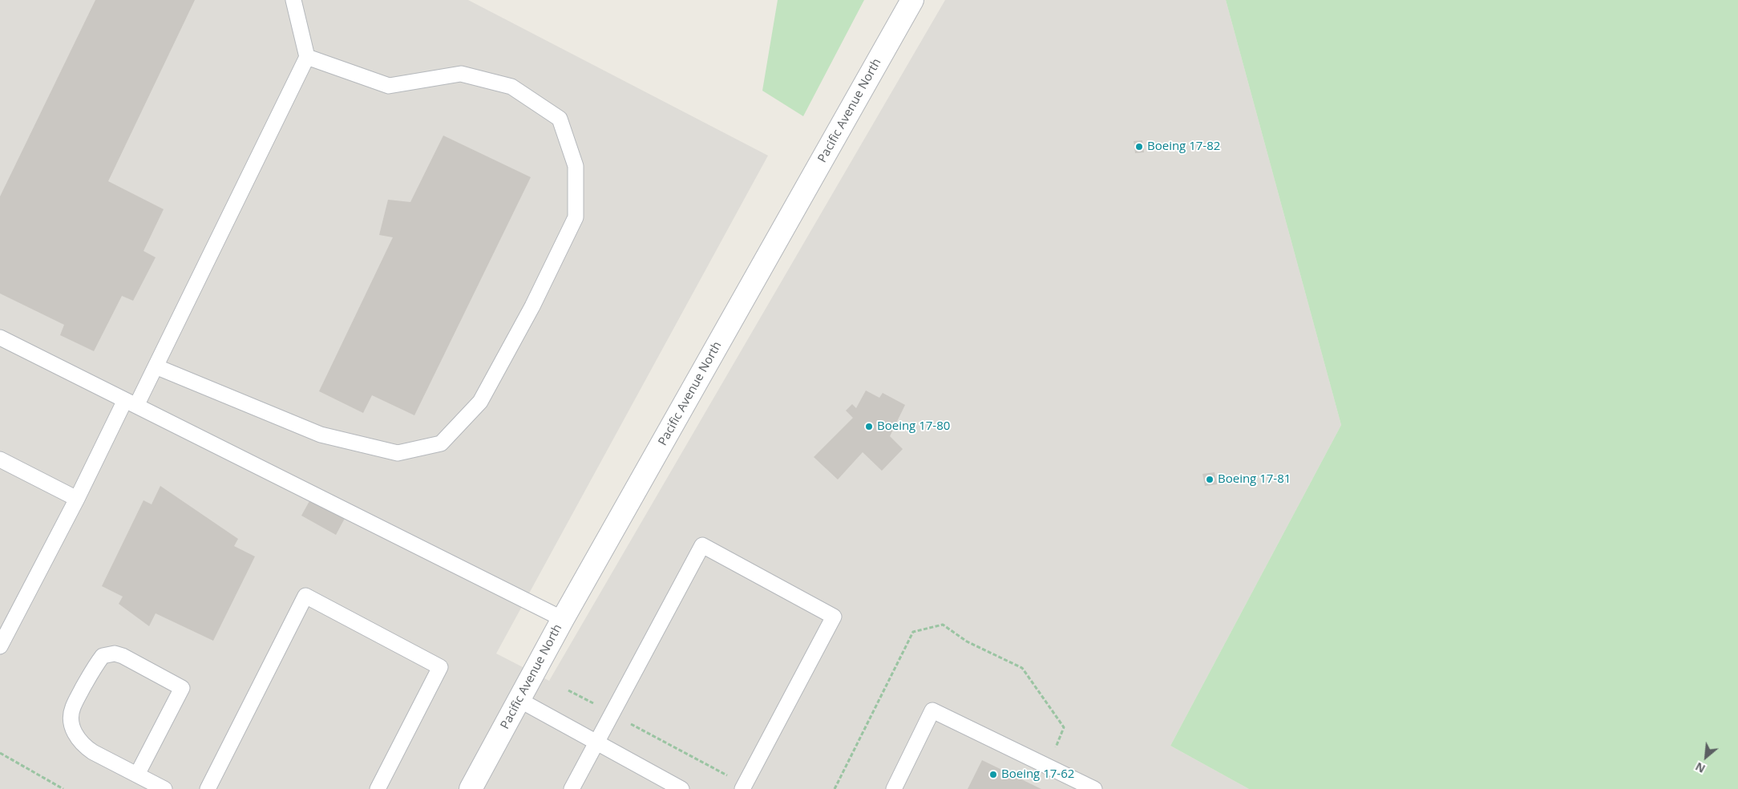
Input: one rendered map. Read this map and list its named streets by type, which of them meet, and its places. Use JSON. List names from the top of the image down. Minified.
{"streets":{"street":["Pacific Avenue North"]},"places":["Boeing 17-82","Boeing 17-80","Boeing 17-81","Boeing 17-62"],"north":"bottom left"}
